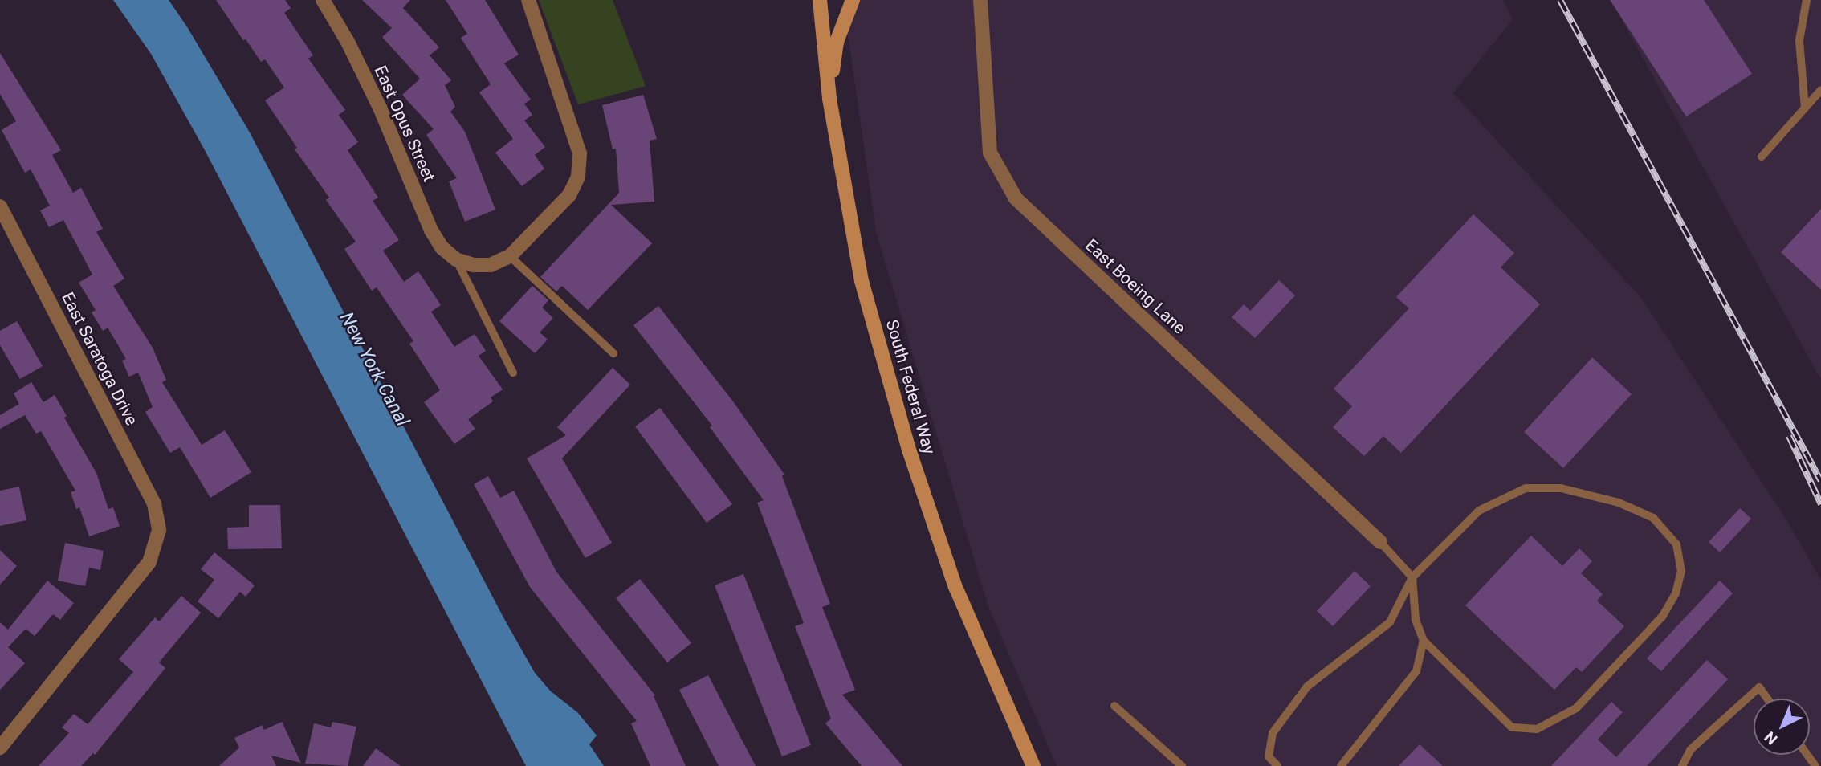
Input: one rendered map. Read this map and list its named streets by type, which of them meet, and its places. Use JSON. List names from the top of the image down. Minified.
{"streets":{"main road":["South Federal Way"],"street":["East Opus Street","East Boeing Lane","East Saratoga Drive"]},"water":["New York Canal"],"north":"bottom left"}
